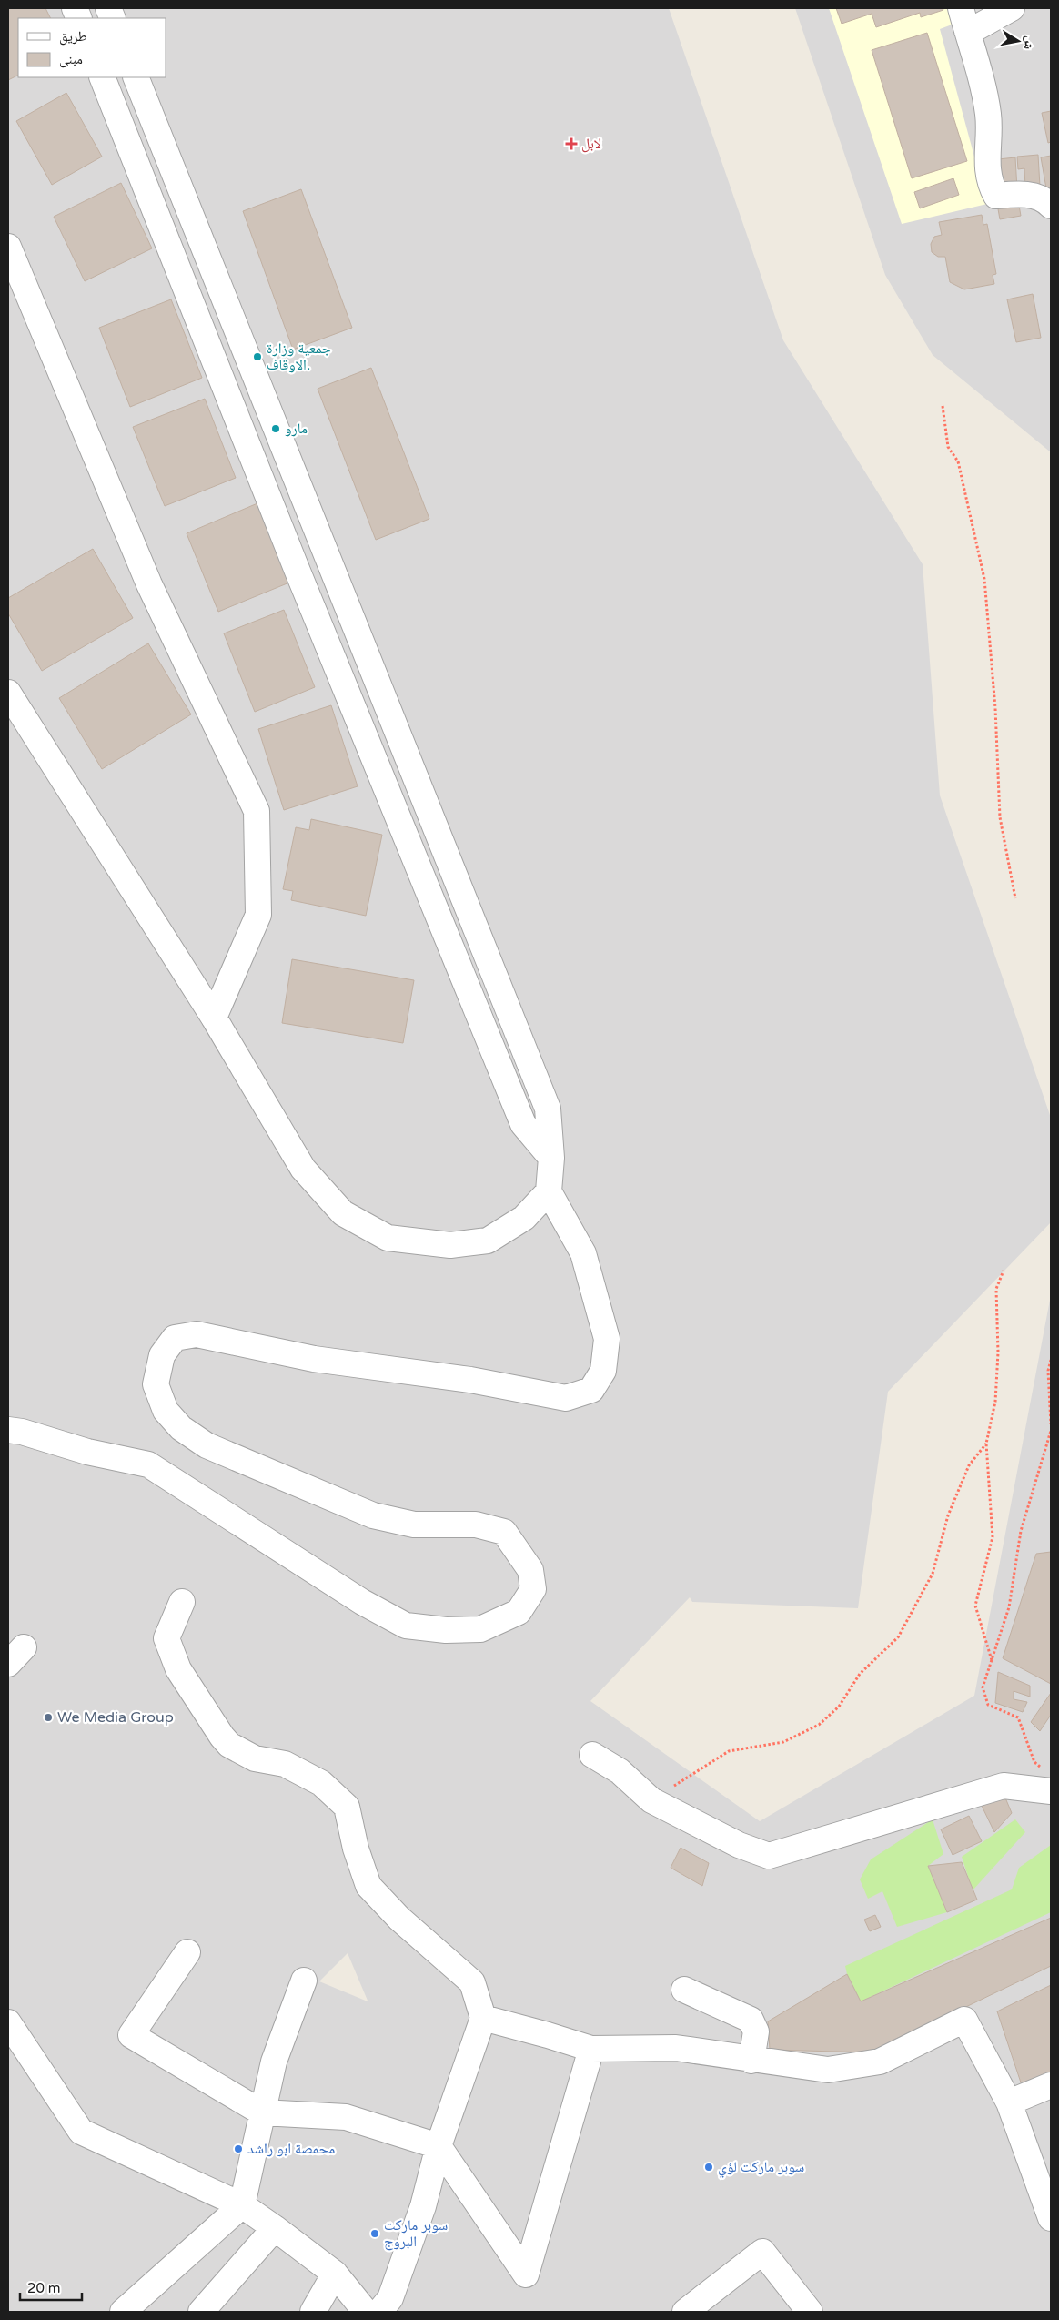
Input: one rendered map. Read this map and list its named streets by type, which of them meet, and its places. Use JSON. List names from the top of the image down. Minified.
{"places":{"health":["لابل"],"other":["جمعية وزارة الاوقاف.","مارو","We Media Group","محمصة ابو راشد","سوبر ماركت لؤي","سوبر ماركت البروج"]},"legend":["طريق","مبنى"],"scale_bar":"20 m","north":"right"}
